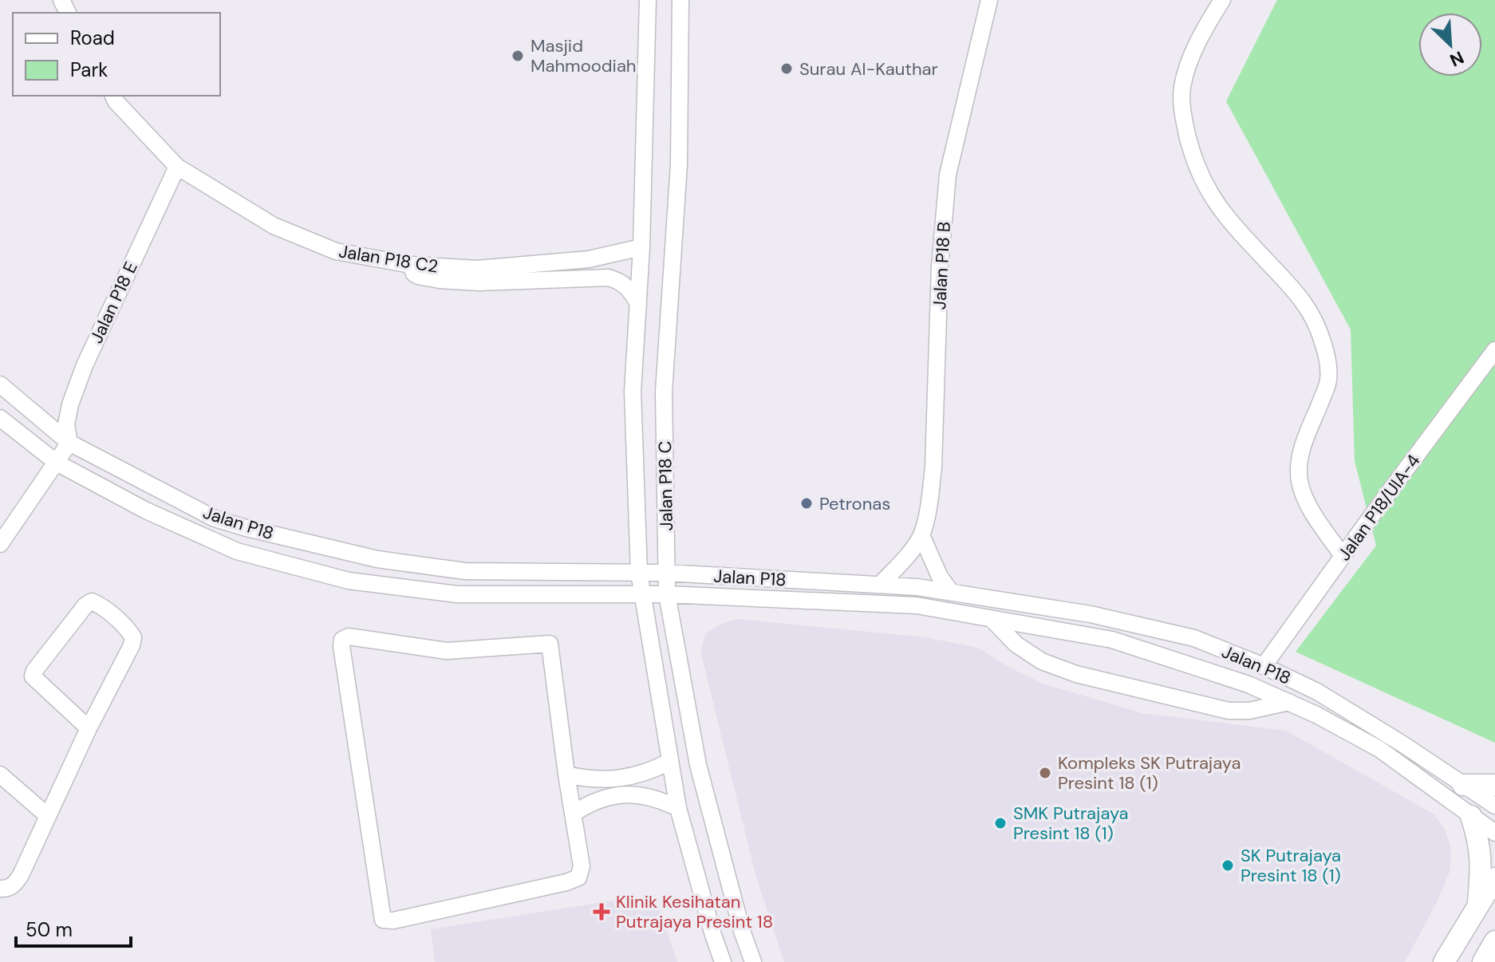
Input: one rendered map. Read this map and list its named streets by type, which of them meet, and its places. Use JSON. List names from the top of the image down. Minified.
{"streets":{"street":["Jalan P18 C2","Jalan P18 B","Jalan P18 E","Jalan P18 C","Jalan P18/UIA-4","Jalan P18"]},"crossings":[["Jalan P18 C2","Jalan P18 E"],["Jalan P18 C2","Jalan P18 C"],["Jalan P18 B","Jalan P18"],["Jalan P18 E","Jalan P18"],["Jalan P18 C","Jalan P18"],["Jalan P18/UIA-4","Jalan P18"]],"places":{"other":["Masjid Mahmoodiah","Surau Al-Kauthar","Petronas","Kompleks SK Putrajaya Presint 18 (1)","SMK Putrajaya Presint 18 (1)","SK Putrajaya Presint 18 (1)"],"health":["Klinik Kesihatan Putrajaya Presint 18"]},"legend":["Road","Park"],"scale_bar":"50 m","north":"bottom right"}
